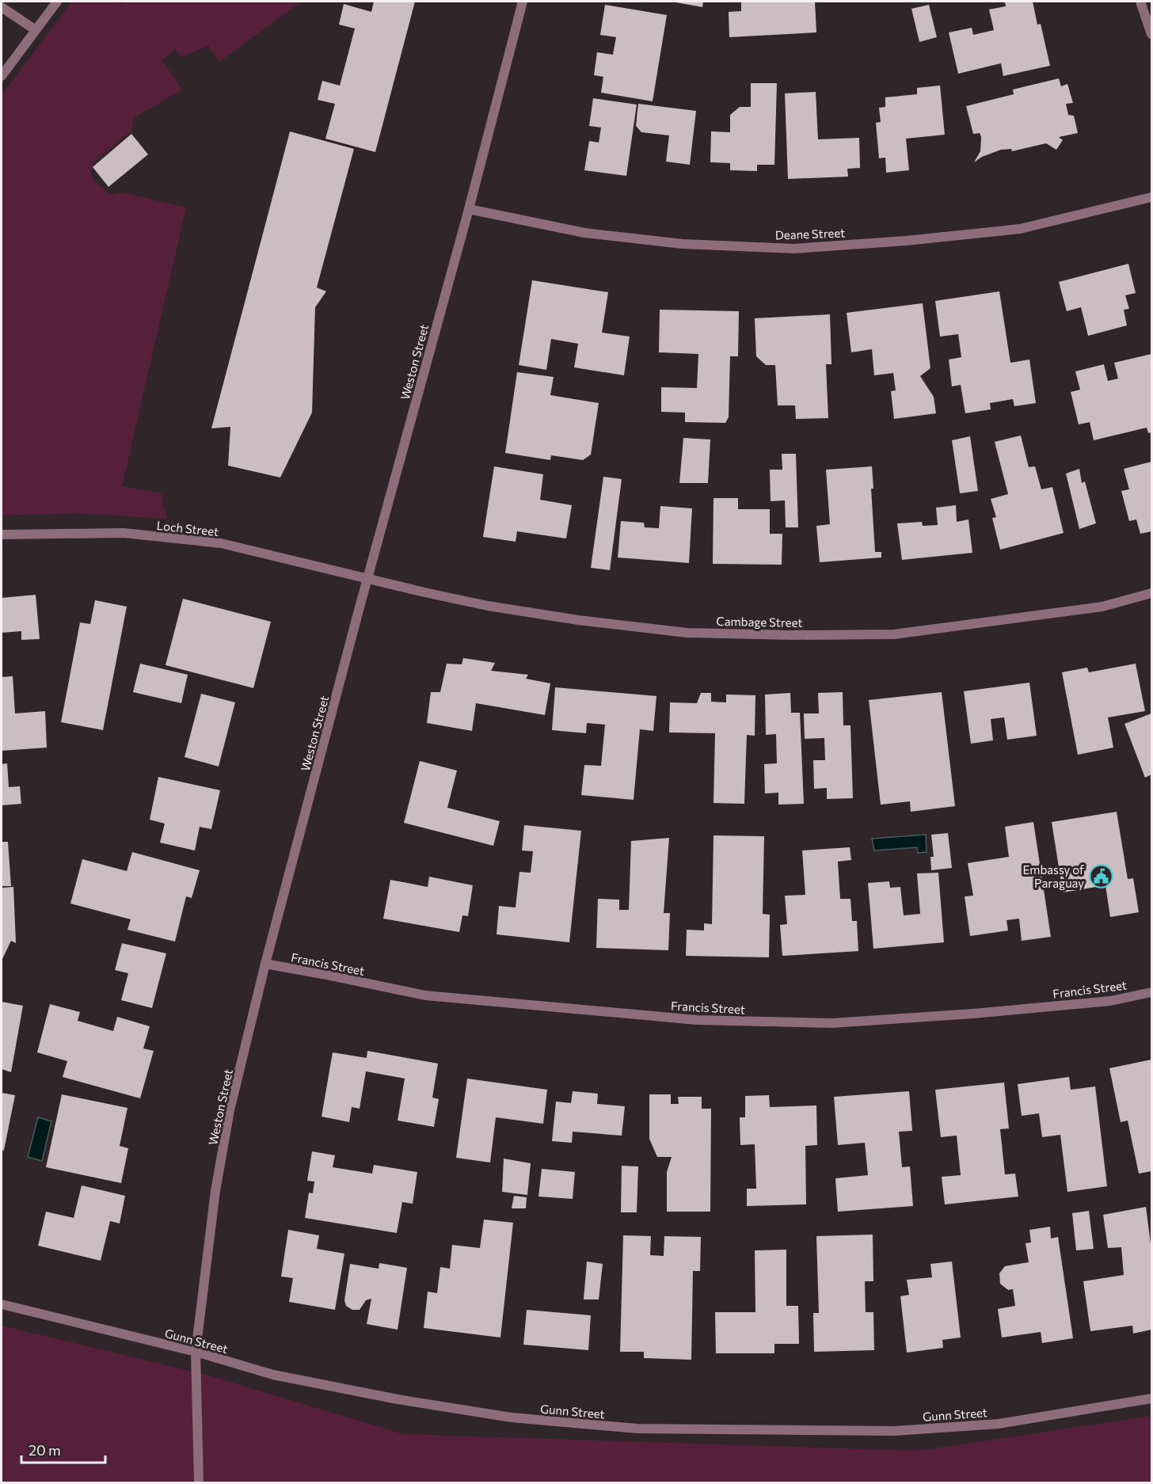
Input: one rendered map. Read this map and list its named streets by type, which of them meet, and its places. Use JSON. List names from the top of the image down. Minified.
{"streets":{"street":["Deane Street","Weston Street","Loch Street","Cambage Street","Francis Street","Gunn Street"]},"crossings":[["Deane Street","Weston Street"],["Weston Street","Loch Street"],["Weston Street","Cambage Street"],["Weston Street","Francis Street"],["Weston Street","Gunn Street"],["Loch Street","Cambage Street"]],"places":{"public building":["Embassy of Paraguay"]},"scale_bar":"20 m"}
